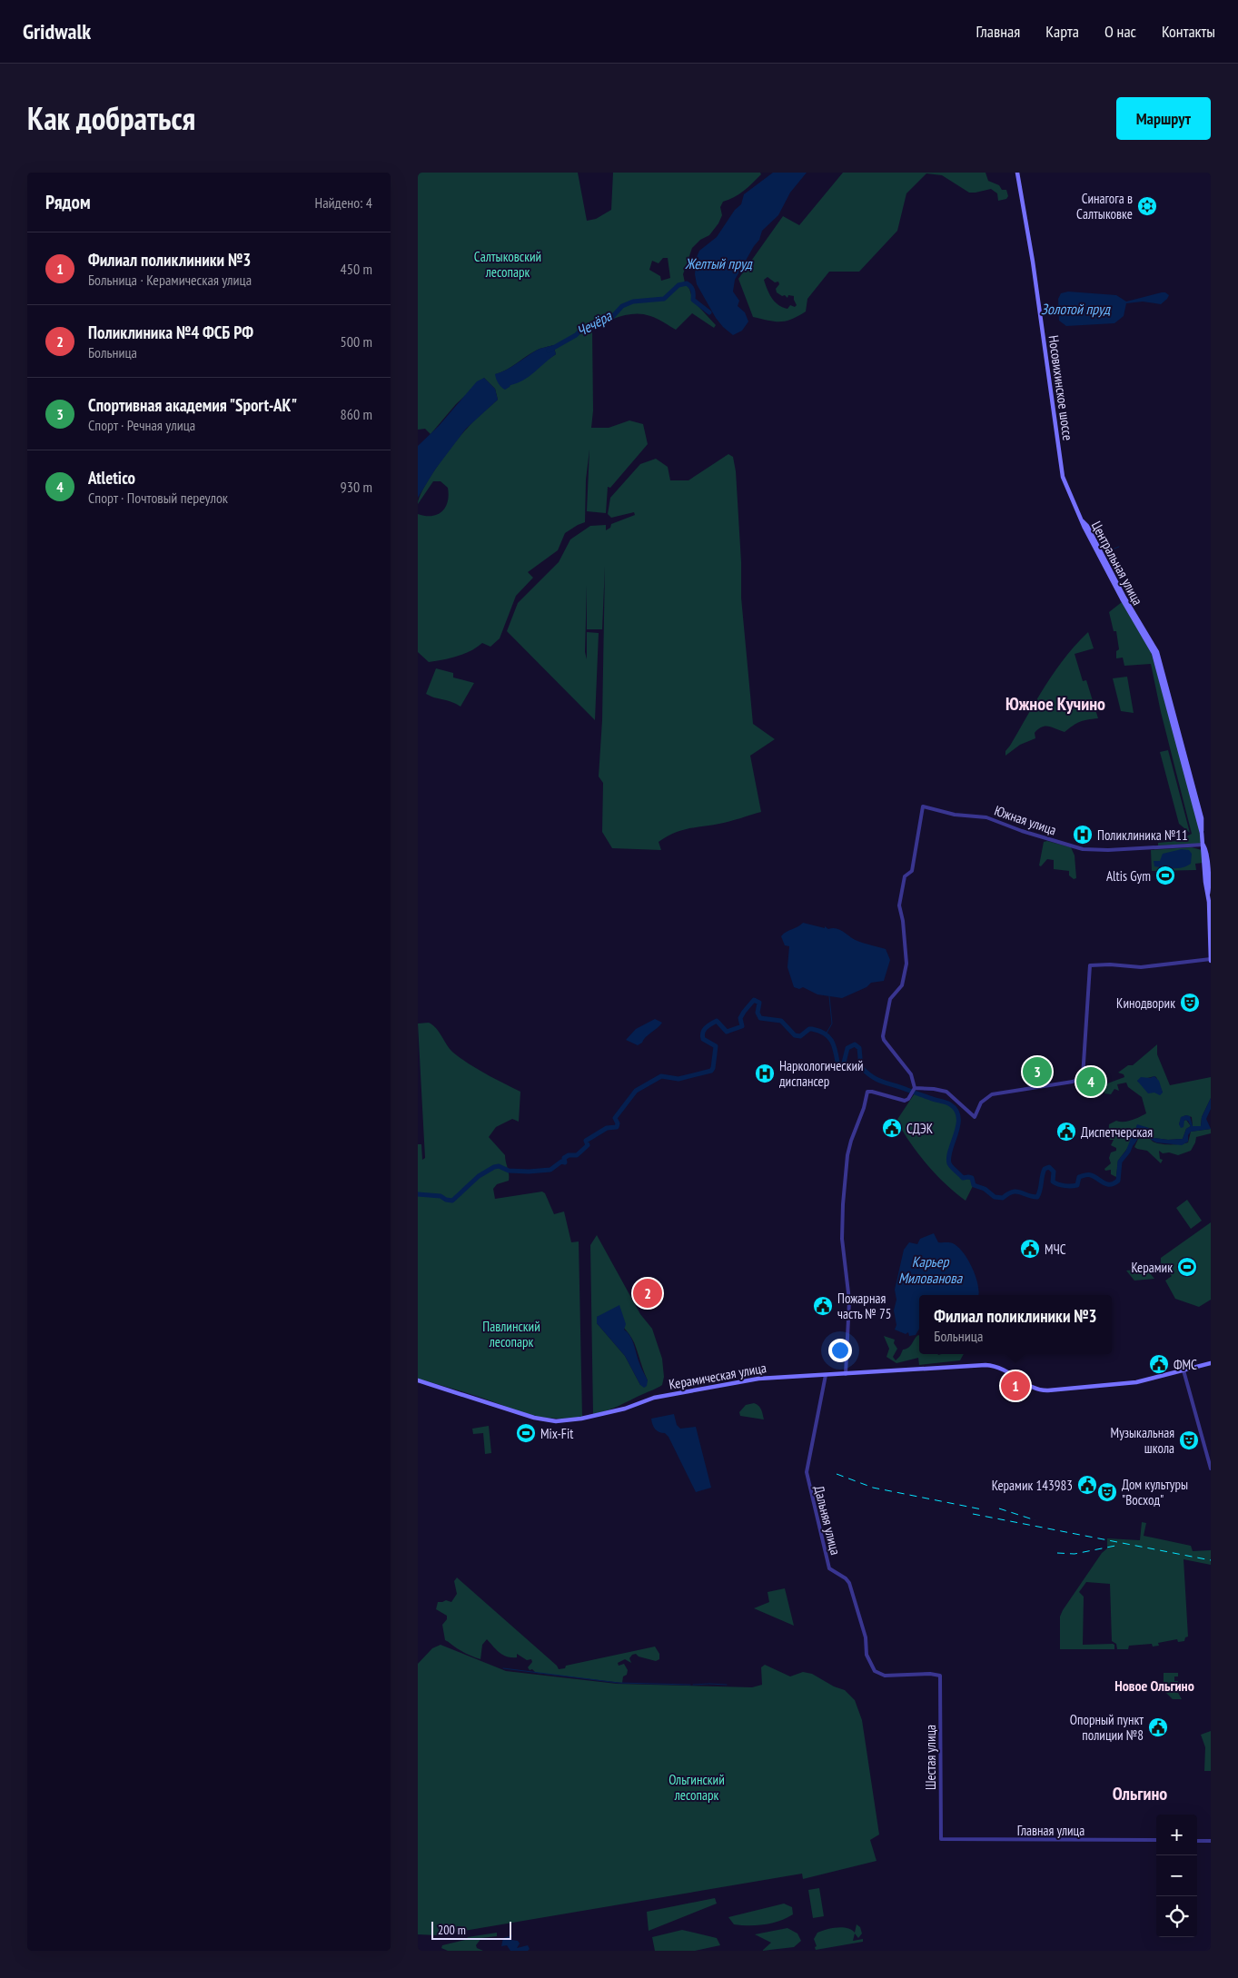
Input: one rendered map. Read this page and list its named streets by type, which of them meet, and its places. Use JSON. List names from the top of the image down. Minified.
{"streets":{"main road":["Носовихинское шоссе","Центральная улица","Керамическая улица"],"street":["Южная улица","Дальняя улица","Шестая улица","Главная улица"]},"crossings":[["Носовихинское шоссе","Центральная улица"],["Центральная улица","Южная улица"],["Керамическая улица","Дальняя улица"],["Дальняя улица","Шестая улица"],["Шестая улица","Главная улица"]],"districts":["Южное Кучино","Новое Ольгино","Ольгино"],"water":["Желтый пруд","Золотой пруд","Чечёра","Карьер Милованова"],"parks":["Салтыковский лесопарк","Павлинский лесопарк","Ольгинский лесопарк"],"places":{"synagogue":["Синагога в Салтыковке"],"hospital":["Поликлиника №11","Наркологический диспансер"],"sports":["Altis Gym","Керамик","Mix-Fit"],"theatre":["Кинодворик","Музыкальная школа","Дом культуры \"Восход\""],"public building":["СДЭК","Диспетчерская","МЧС","Пожарная часть № 75","ФМС","Керамик 143983","Опорный пункт полиции №8"]},"scale_bar":"200 m","page":{"header":"Gridwalk","nav":["Главная","Карта","О нас","Контакты"],"title":"Как добраться","buttons":"Маршрут","heading":["Рядом","Найдено: 4"],"list":[{"mark":"1","name":"Филиал поликлиники №3","note":"Больница · Керамическая улица","value":"450 m"},{"mark":"2","name":"Поликлиника №4 ФСБ РФ","note":"Больница","value":"500 m"},{"mark":"3","name":"Спортивная академия \"Sport-AK\"","note":"Спорт · Речная улица","value":"860 m"},{"mark":"4","name":"Atletico","note":"Спорт · Почтовый переулок","value":"930 m"}],"pins":["3","4","2","1"],"popup":["Филиал поликлиники №3","Больница"],"map_buttons":["+","−"],"scale":"200 m"}}
